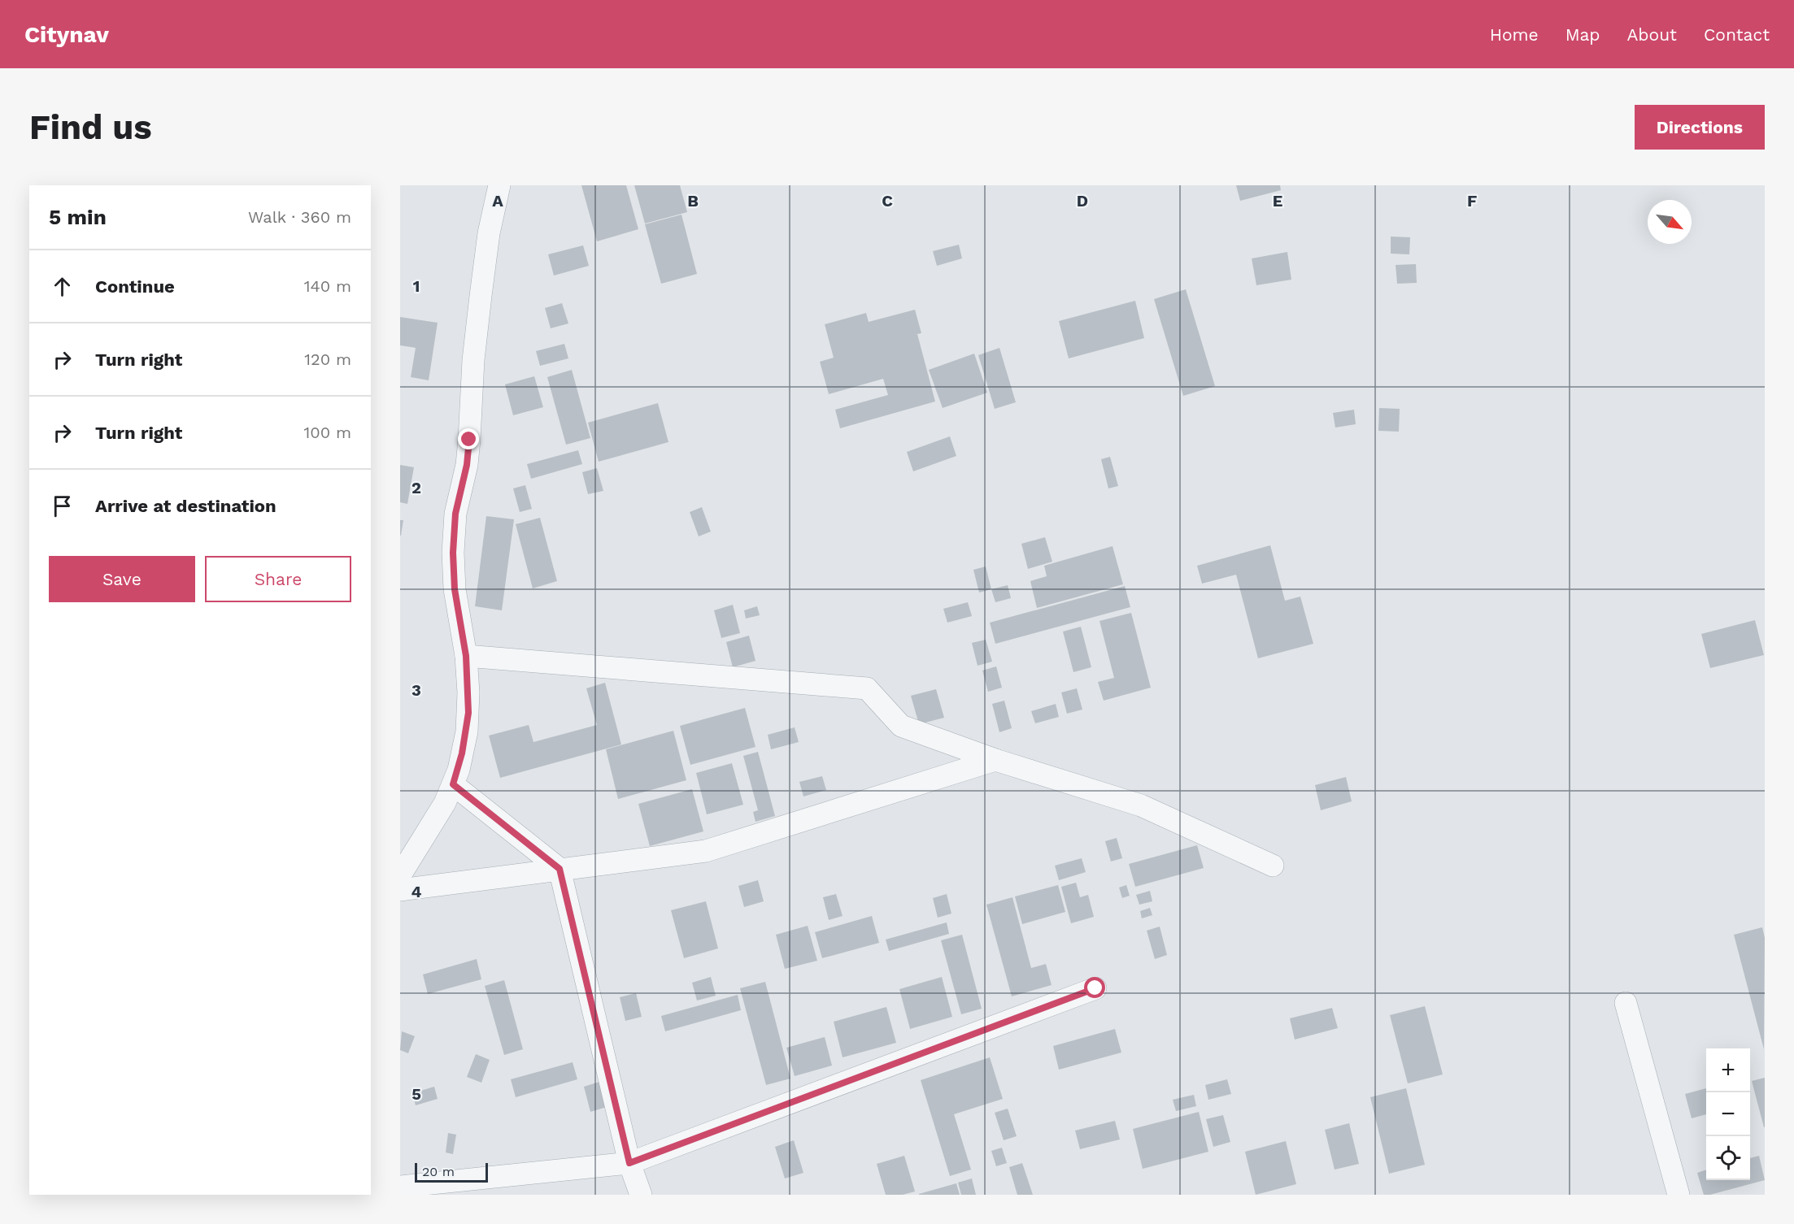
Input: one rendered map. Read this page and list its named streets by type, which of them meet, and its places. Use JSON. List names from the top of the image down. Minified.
{"scale_bar":"20 m","north":"bottom right","page":{"header":"Citynav","nav":["Home","Map","About","Contact"],"buttons":["Directions",["Save","Share"]],"title":"Find us","heading":["5 min","Walk · 360 m"],"list":[["Continue","140 m"],["Turn right","120 m"],["Turn right","100 m"],"Arrive at destination"],"map_buttons":["+","−"],"scale":"20 m"},"grid":{"columns":["A","B","C","D","E","F"],"rows":["1","2","3","4","5"]}}
